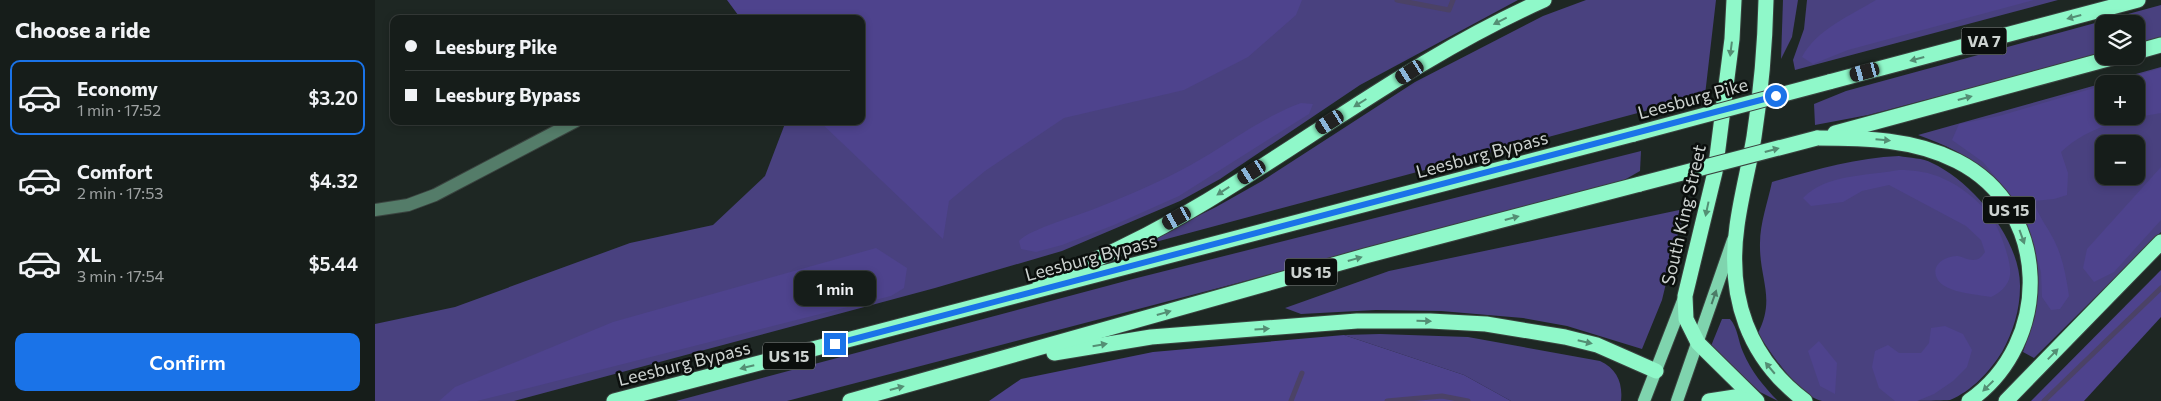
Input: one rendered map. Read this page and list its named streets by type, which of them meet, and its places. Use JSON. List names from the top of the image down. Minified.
{"streets":{"highway":["VA 7","Leesburg Pike","Leesburg Bypass","US 15","South King Street"]},"crossings":[["Leesburg Pike","Leesburg Bypass"]],"page":{"heading":"Choose a ride","map_buttons":["+","−"],"banner":["Leesburg Pike","Leesburg Bypass"],"list":[{"name":"Economy","note":"1 min · 17:52","value":"$3.20"},{"name":"Comfort","note":"2 min · 17:53","value":"$4.32"},{"name":"XL","note":"3 min · 17:54","value":"$5.44"}],"bubble":"1 min","buttons":"Confirm"}}
